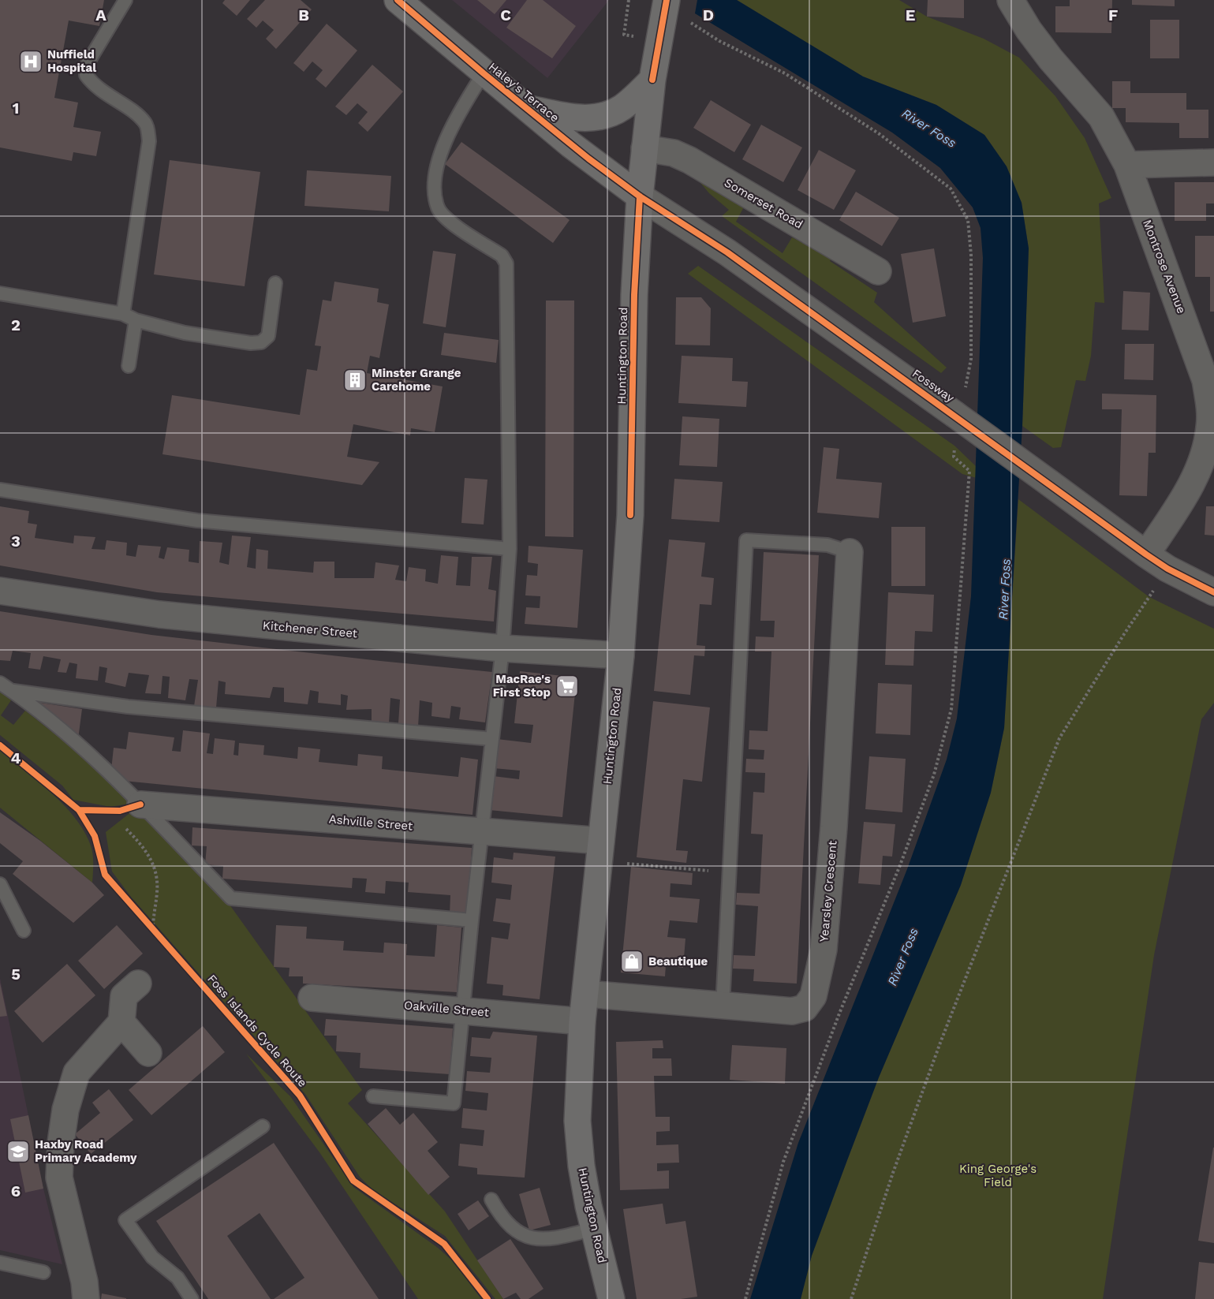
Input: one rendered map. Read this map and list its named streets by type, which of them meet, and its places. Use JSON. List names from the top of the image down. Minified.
{"streets":{"street":["Haley's Terrace","Somerset Road","Montrose Avenue","Huntington Road","Fossway","Kitchener Street","Ashville Street","Yearsley Crescent","Oakville Street"],"cycle path":["Foss Islands Cycle Route"]},"crossings":[["Haley's Terrace","Huntington Road"],["Haley's Terrace","Fossway"],["Somerset Road","Huntington Road"],["Montrose Avenue","Fossway"],["Huntington Road","Fossway"],["Huntington Road","Kitchener Street"],["Huntington Road","Ashville Street"],["Huntington Road","Yearsley Crescent"],["Huntington Road","Oakville Street"]],"water":["River Foss"],"parks":["King George's Field"],"places":{"hospital":["Nuffield Hospital"],"building":["Minster Grange Carehome"],"supermarket":["MacRae's First Stop"],"shop":["Beautique"],"school or university":["Haxby Road Primary Academy"]},"grid":{"columns":["A","B","C","D","E","F"],"rows":["1","2","3","4","5","6"]}}
